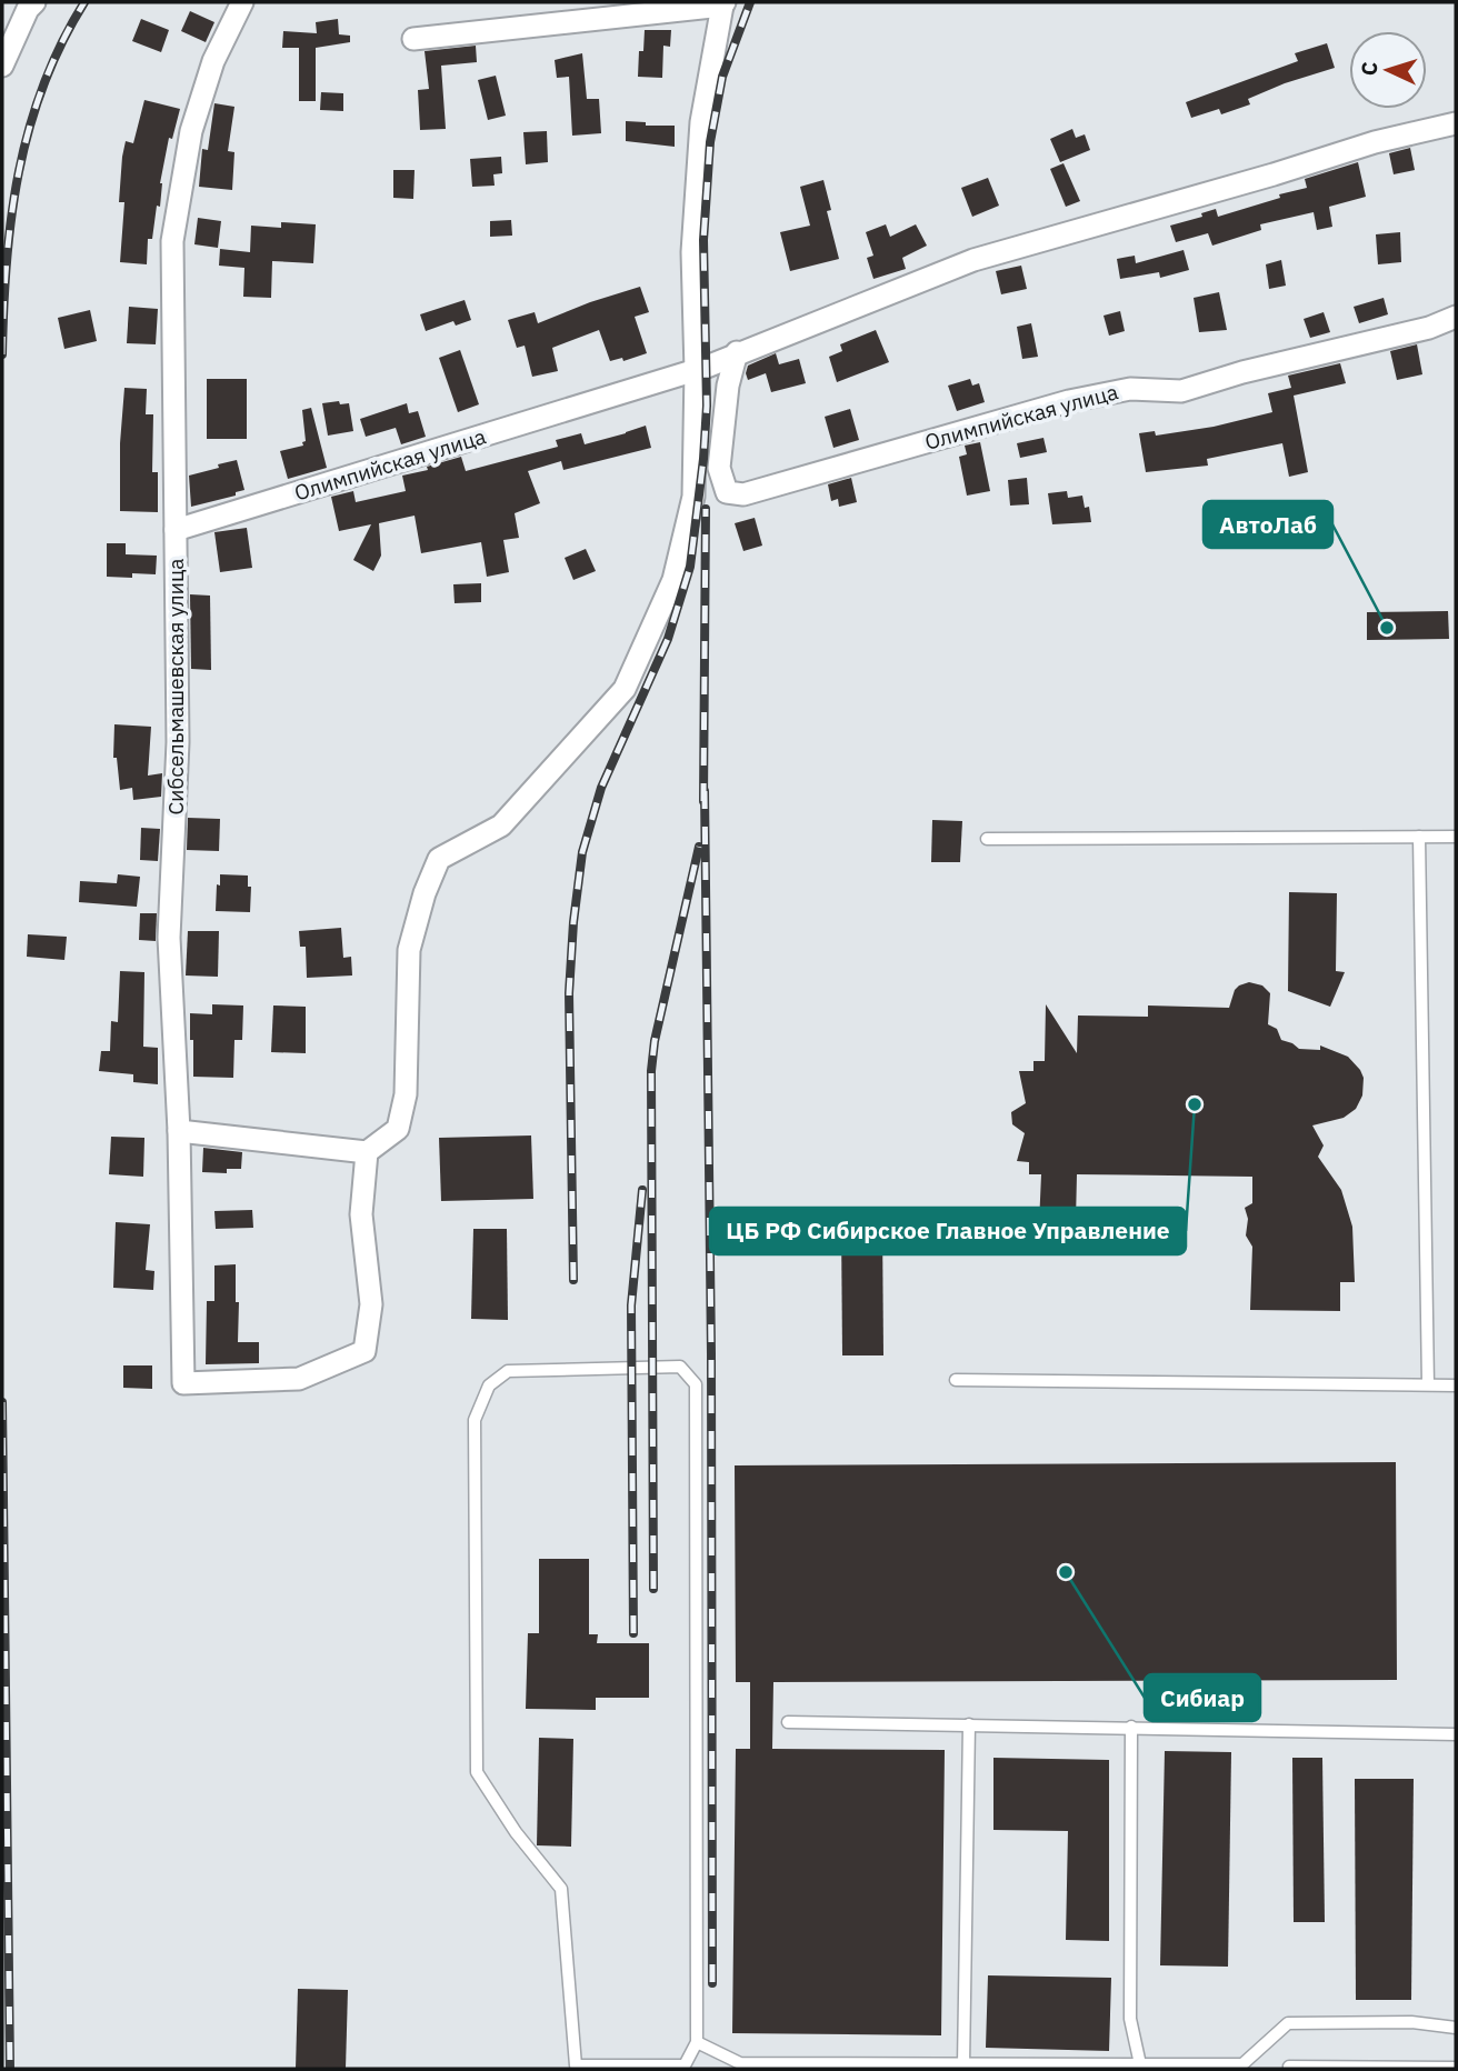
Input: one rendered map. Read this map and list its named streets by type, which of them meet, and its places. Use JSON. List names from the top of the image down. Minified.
{"streets":{"street":["Олимпийская улица","Сибсельмашевская улица"]},"crossings":[["Олимпийская улица","Сибсельмашевская улица"]],"places":["АвтоЛаб","ЦБ РФ Сибирское Главное Управление","Сибиар"],"north":"left"}
